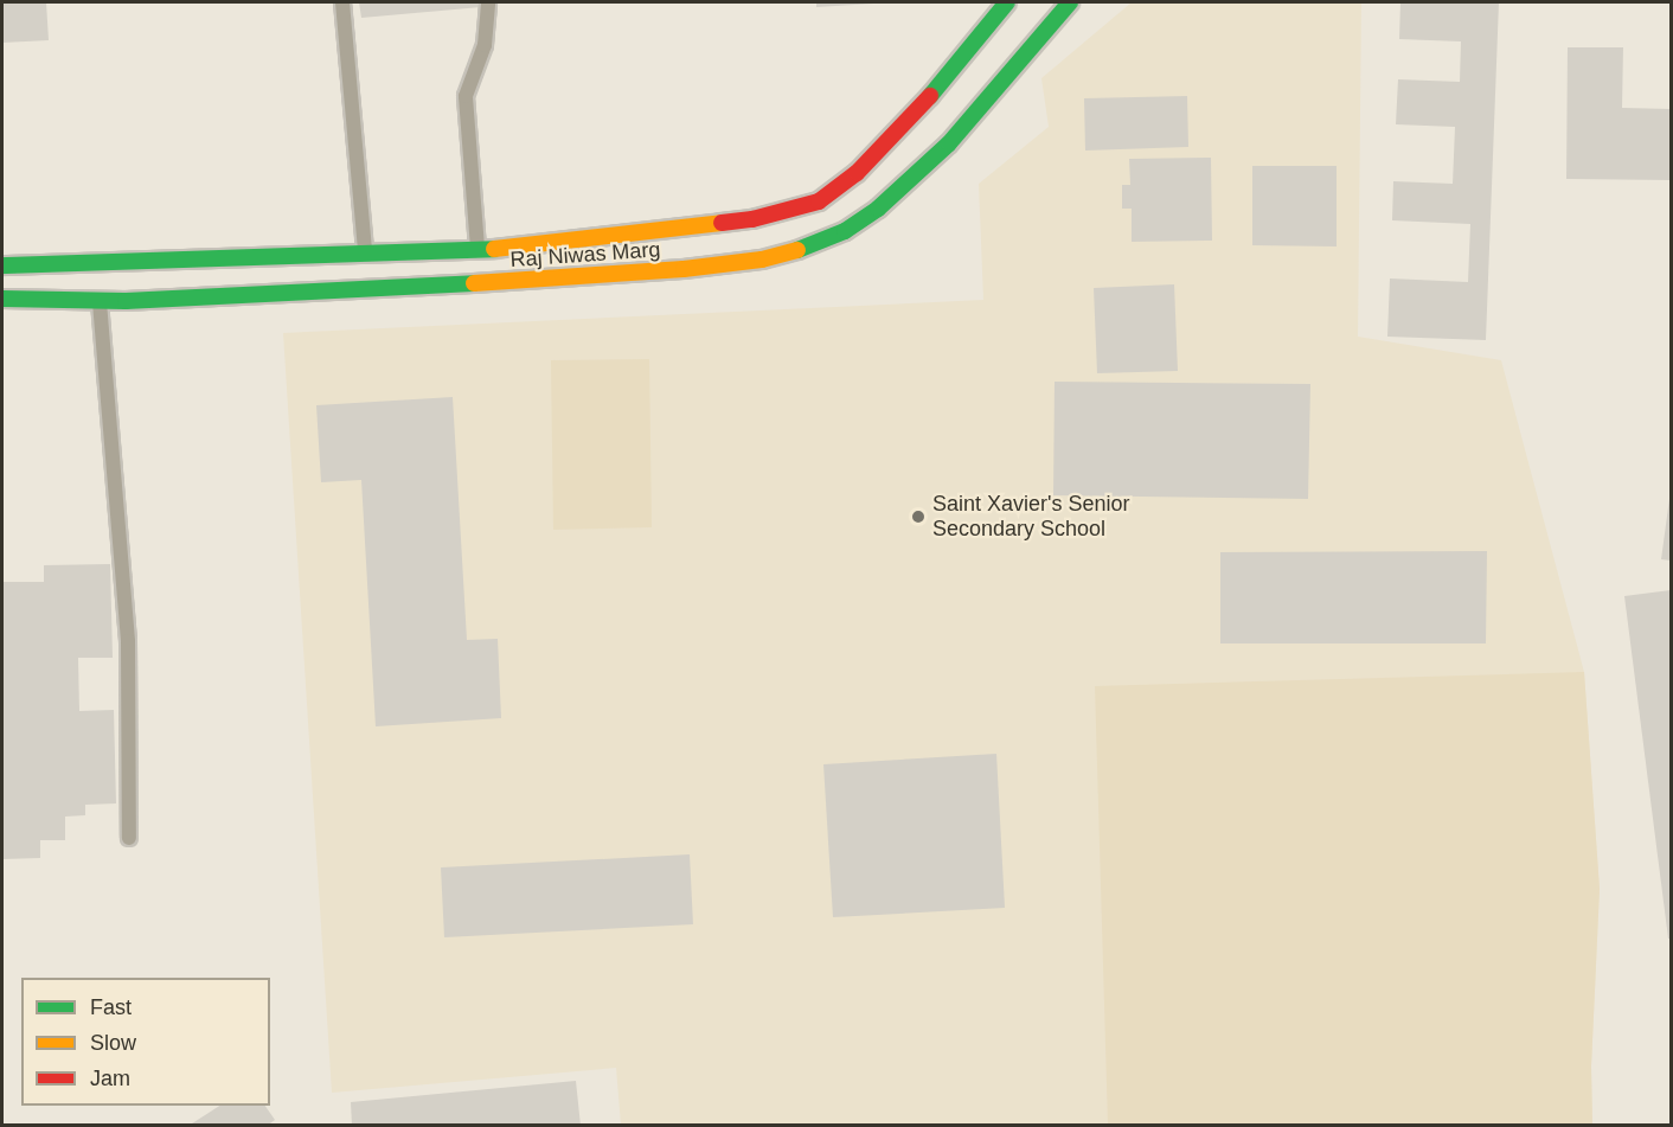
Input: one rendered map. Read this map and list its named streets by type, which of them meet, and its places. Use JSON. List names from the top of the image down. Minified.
{"streets":{"street":["Raj Niwas Marg"]},"places":["Saint Xavier's Senior Secondary School"],"legend":["Fast","Slow","Jam"]}
